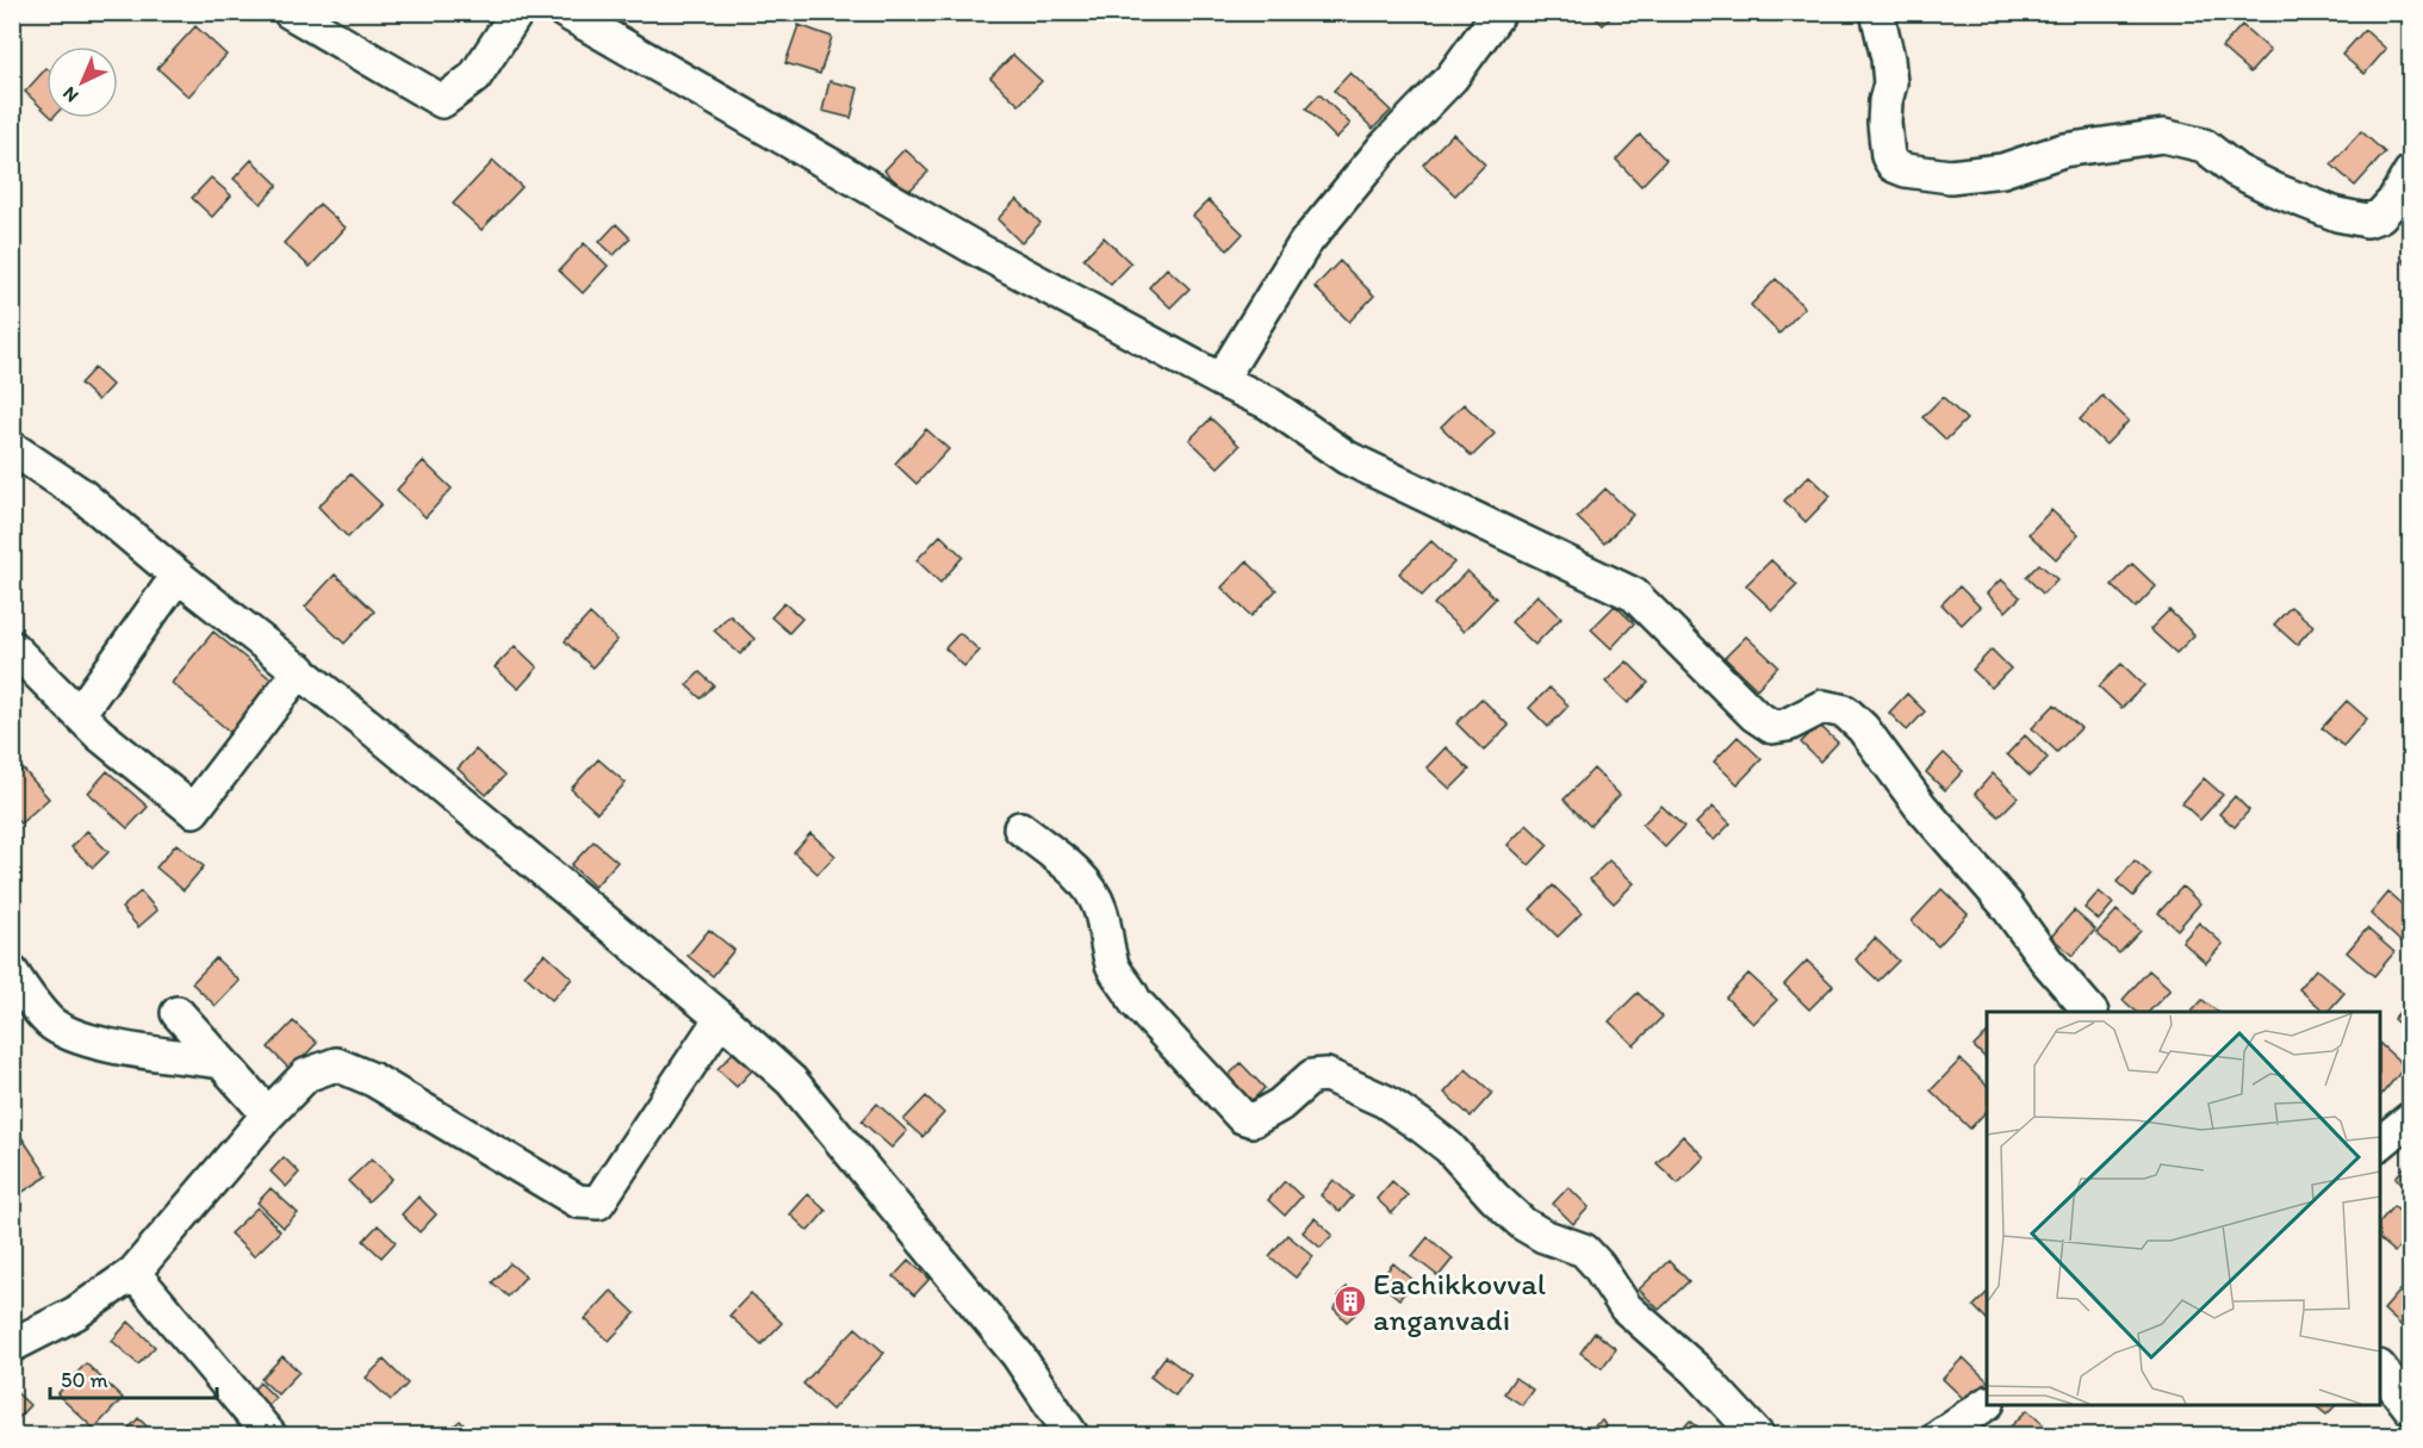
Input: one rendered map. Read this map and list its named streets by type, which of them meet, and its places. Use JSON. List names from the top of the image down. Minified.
{"places":{"building":["Eachikkovval anganvadi"]},"scale_bar":"50 m","north":"bottom left"}
